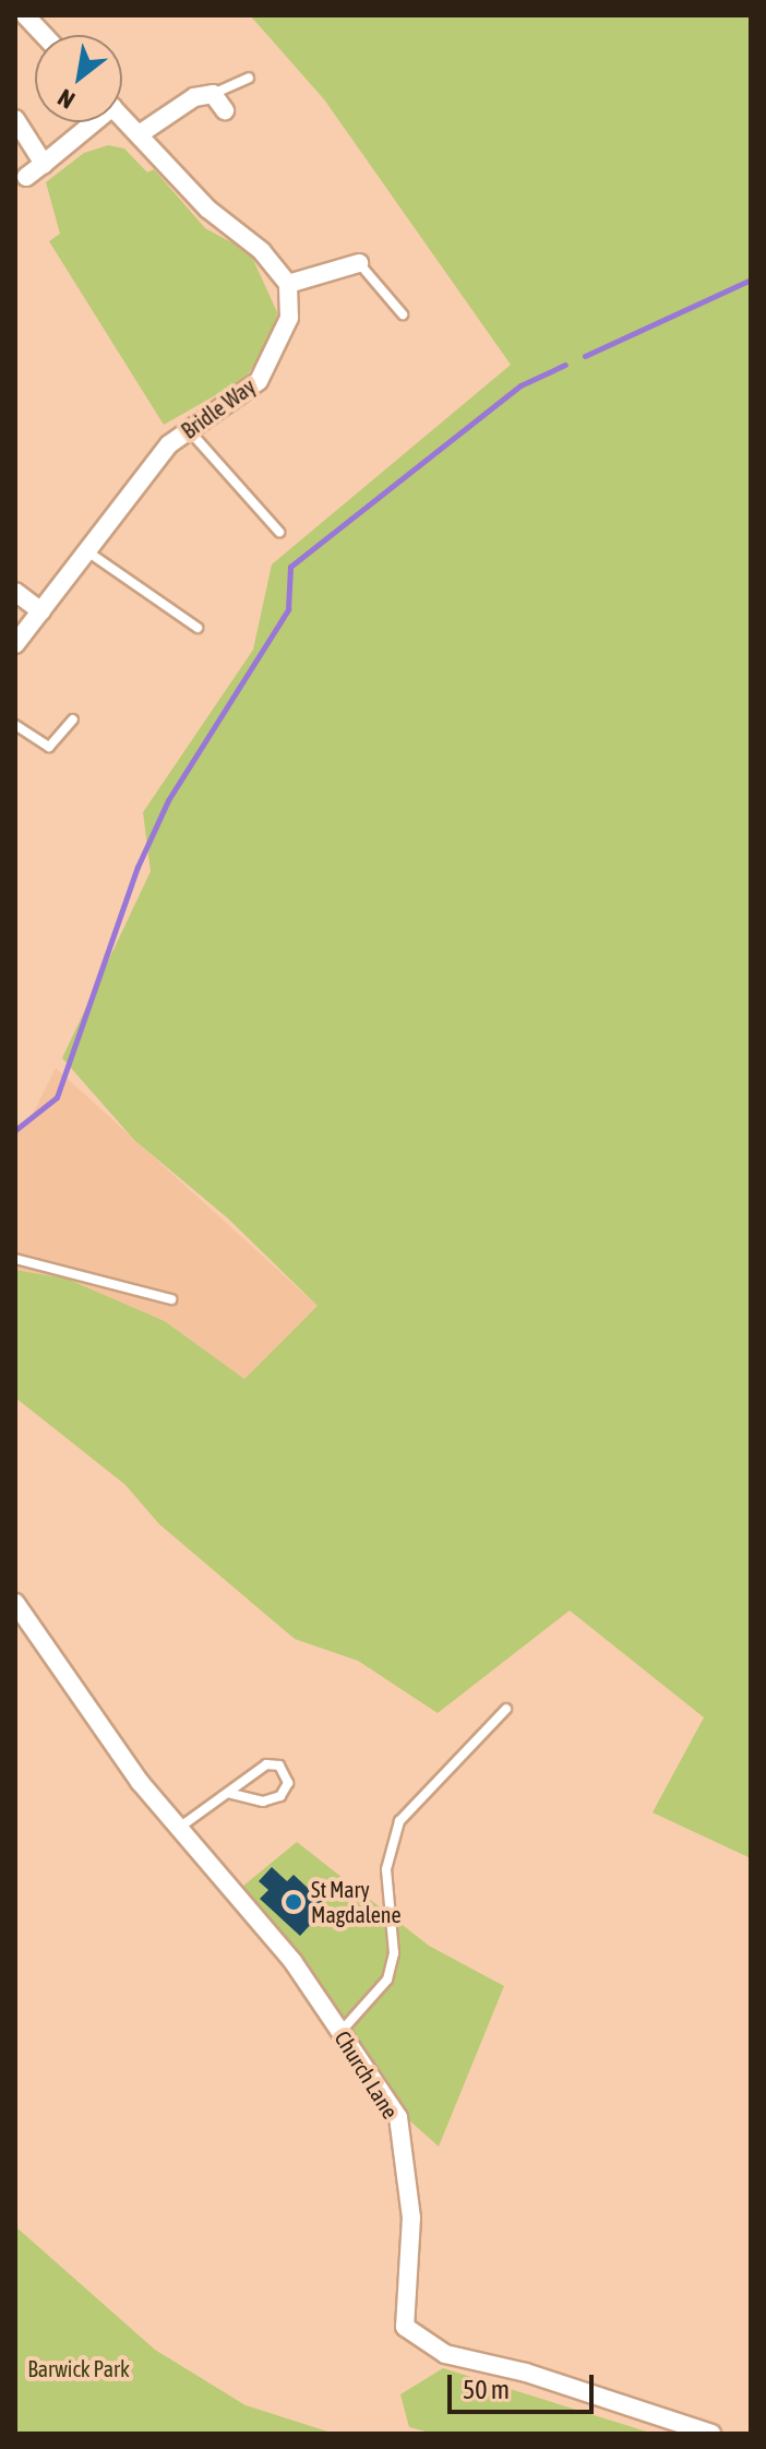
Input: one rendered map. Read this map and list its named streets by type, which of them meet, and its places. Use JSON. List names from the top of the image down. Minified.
{"streets":{"street":["Bridle Way","Church Lane"]},"parks":["Barwick Park"],"places":["St Mary Magdalene"],"scale_bar":"50 m","north":"bottom left"}
